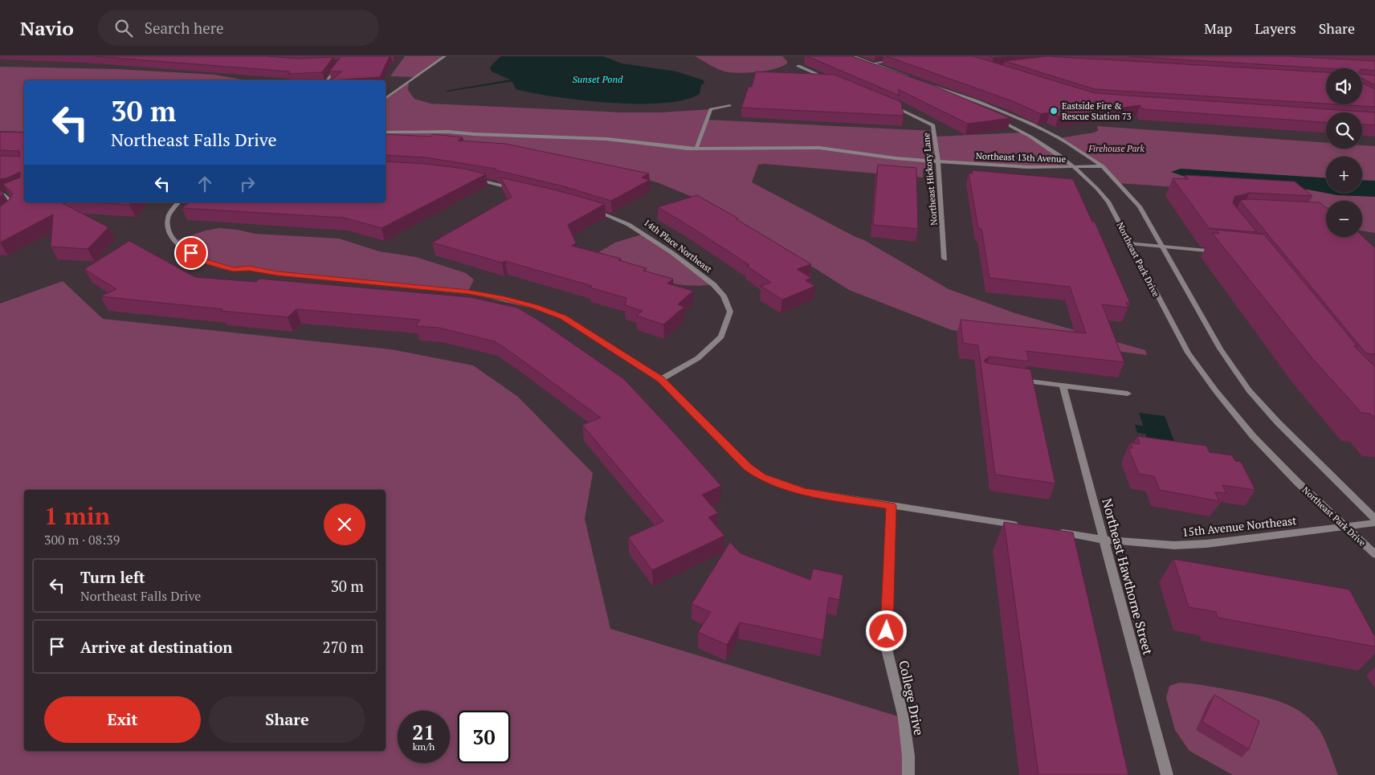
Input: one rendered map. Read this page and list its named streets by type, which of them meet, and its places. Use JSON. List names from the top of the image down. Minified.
{"streets":{"street":["Northeast 13th Avenue","Northeast Hickory Lane","14th Place Northeast","Northeast Park Drive","15th Avenue Northeast","Northeast Hawthorne Street","College Drive"]},"crossings":[["Northeast 13th Avenue","Northeast Hickory Lane"],["Northeast 13th Avenue","Northeast Park Drive"],["Northeast Park Drive","15th Avenue Northeast"],["15th Avenue Northeast","Northeast Hawthorne Street"]],"water":["Sunset Pond"],"parks":["Firehouse Park"],"places":["Eastside Fire & Rescue Station 73"],"page":{"header":"Navio","search":"Search here","nav":["Map","Layers","Share"],"map_buttons":["+","−"],"turn":["30 m","Northeast Falls Drive"],"heading":["1 min","300 m · 08:39"],"list":[{"name":"Turn left","note":"Northeast Falls Drive","value":"30 m"},{"name":"Arrive at destination","value":"270 m"}],"buttons":["Exit","Share"],"speed":"21 km/h","limit":"30"}}
